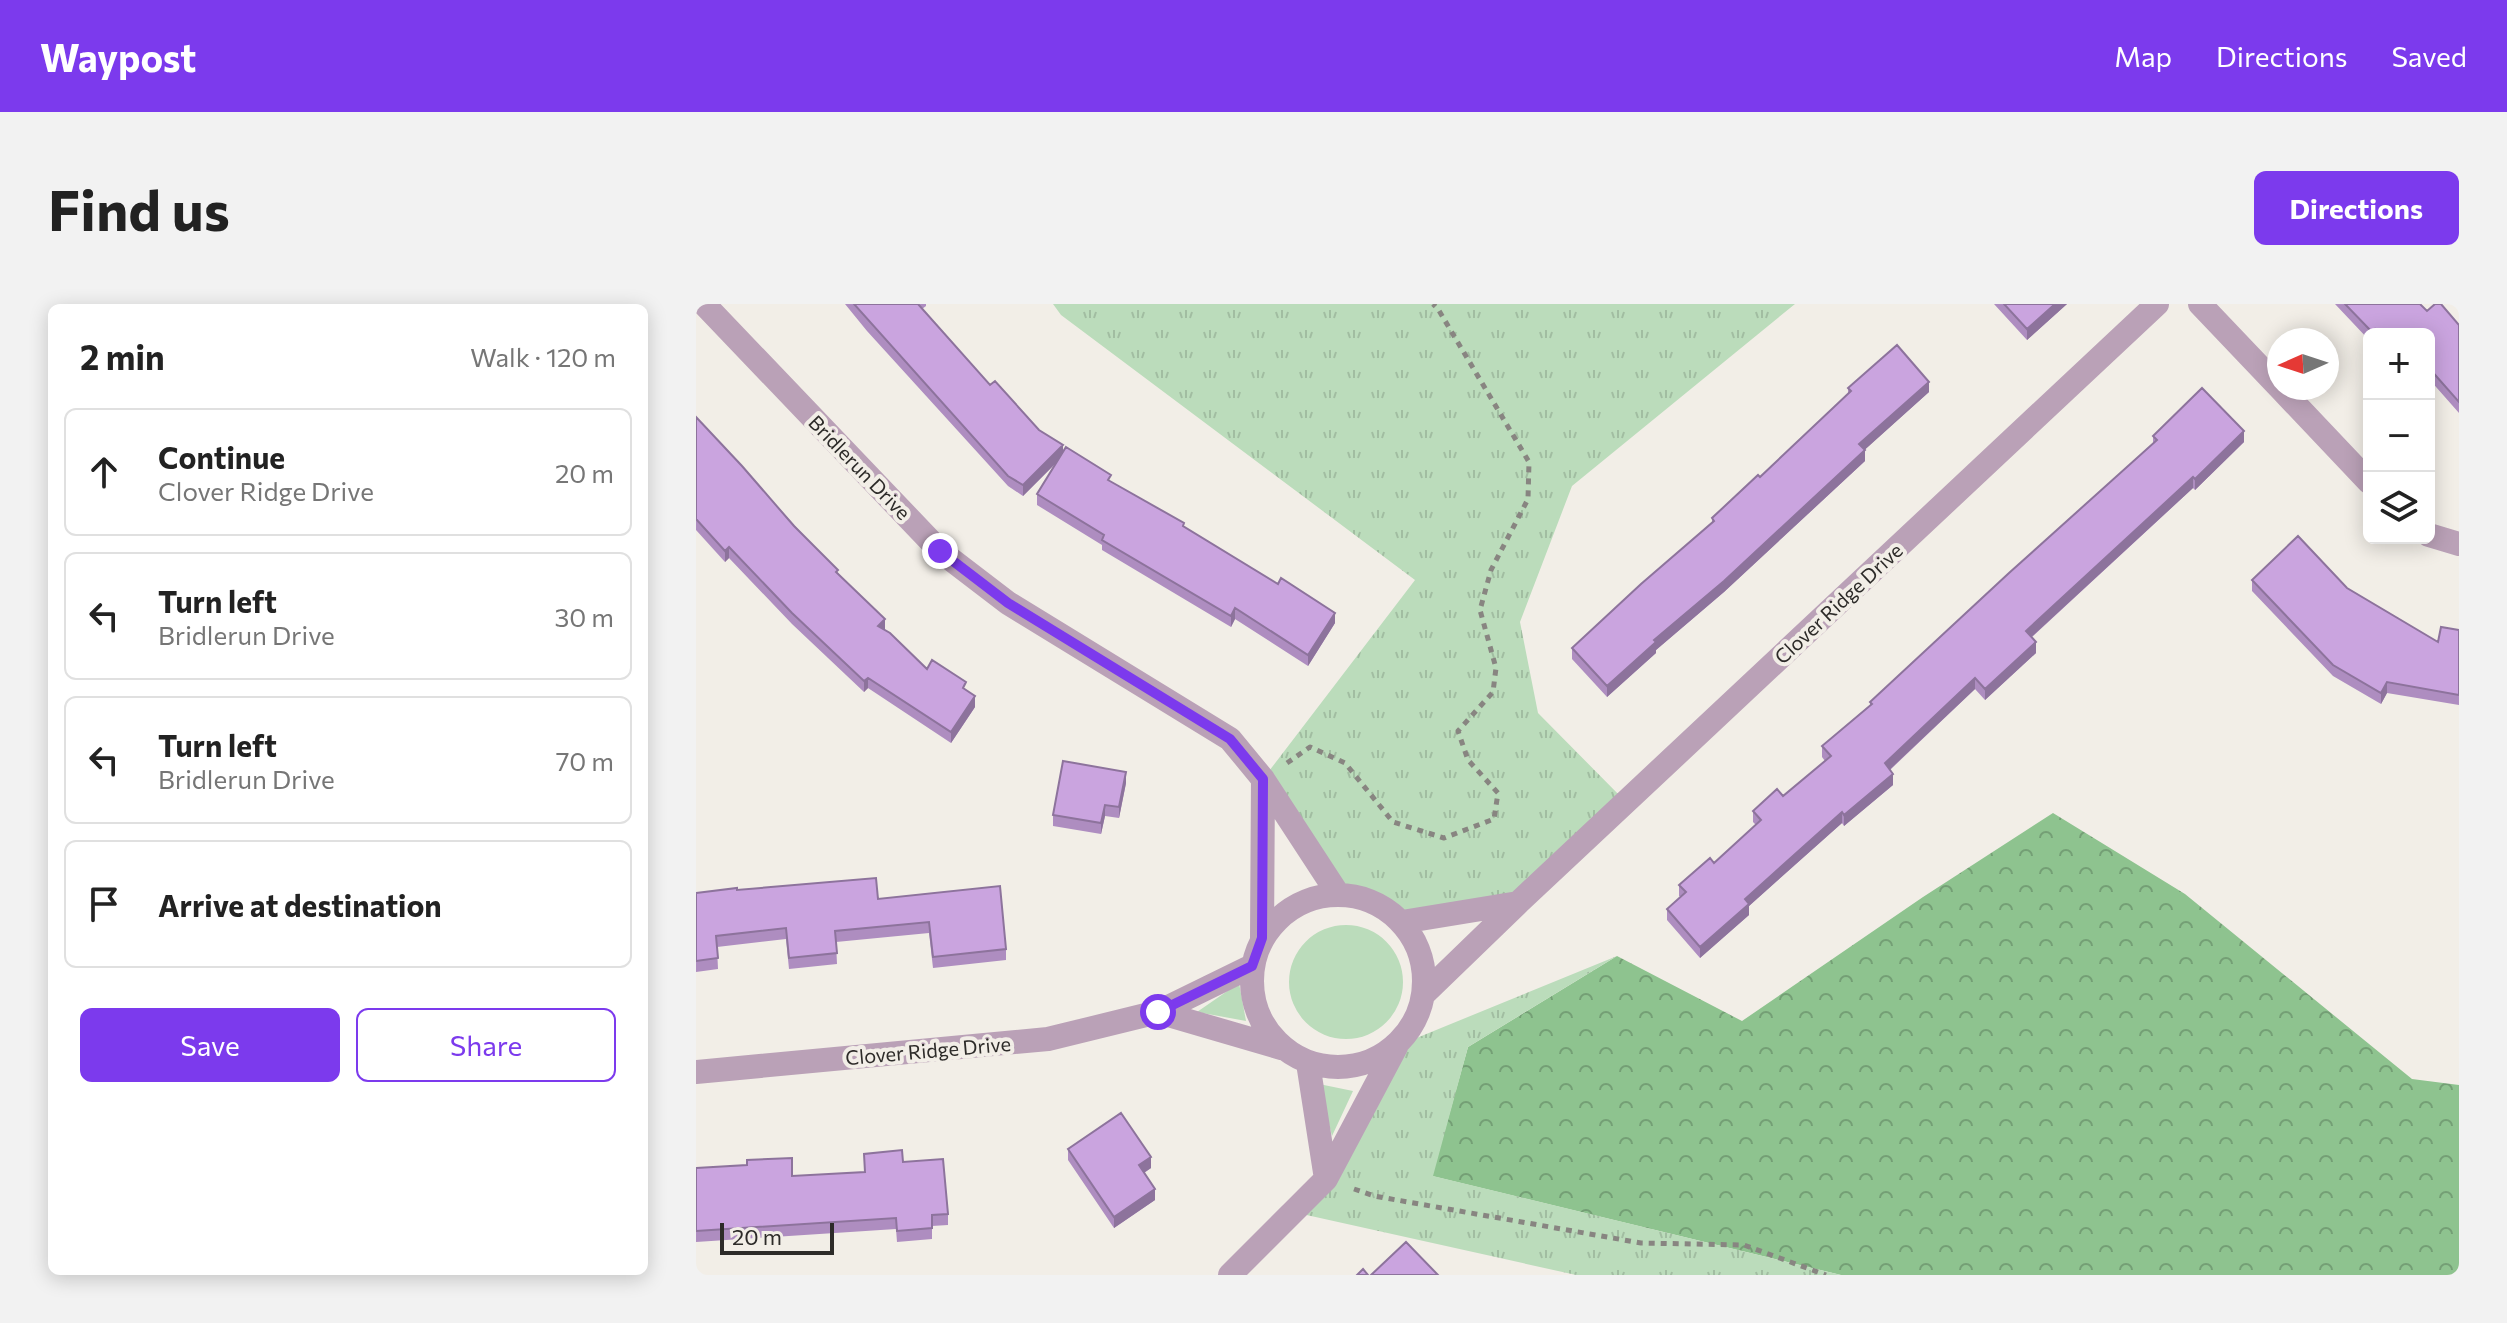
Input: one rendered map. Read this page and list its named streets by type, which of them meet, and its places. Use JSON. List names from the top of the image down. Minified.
{"streets":{"street":["Bridlerun Drive","Clover Ridge Drive"]},"crossings":[["Bridlerun Drive","Clover Ridge Drive"]],"scale_bar":"20 m","north":"left","page":{"header":"Waypost","nav":["Map","Directions","Saved"],"buttons":["Directions",["Save","Share"]],"title":"Find us","heading":["2 min","Walk · 120 m"],"map_buttons":["+","−"],"list":[["Continue","Clover Ridge Drive","20 m"],["Turn left","Bridlerun Drive","30 m"],["Turn left","Bridlerun Drive","70 m"],"Arrive at destination"],"scale":"20 m"}}
